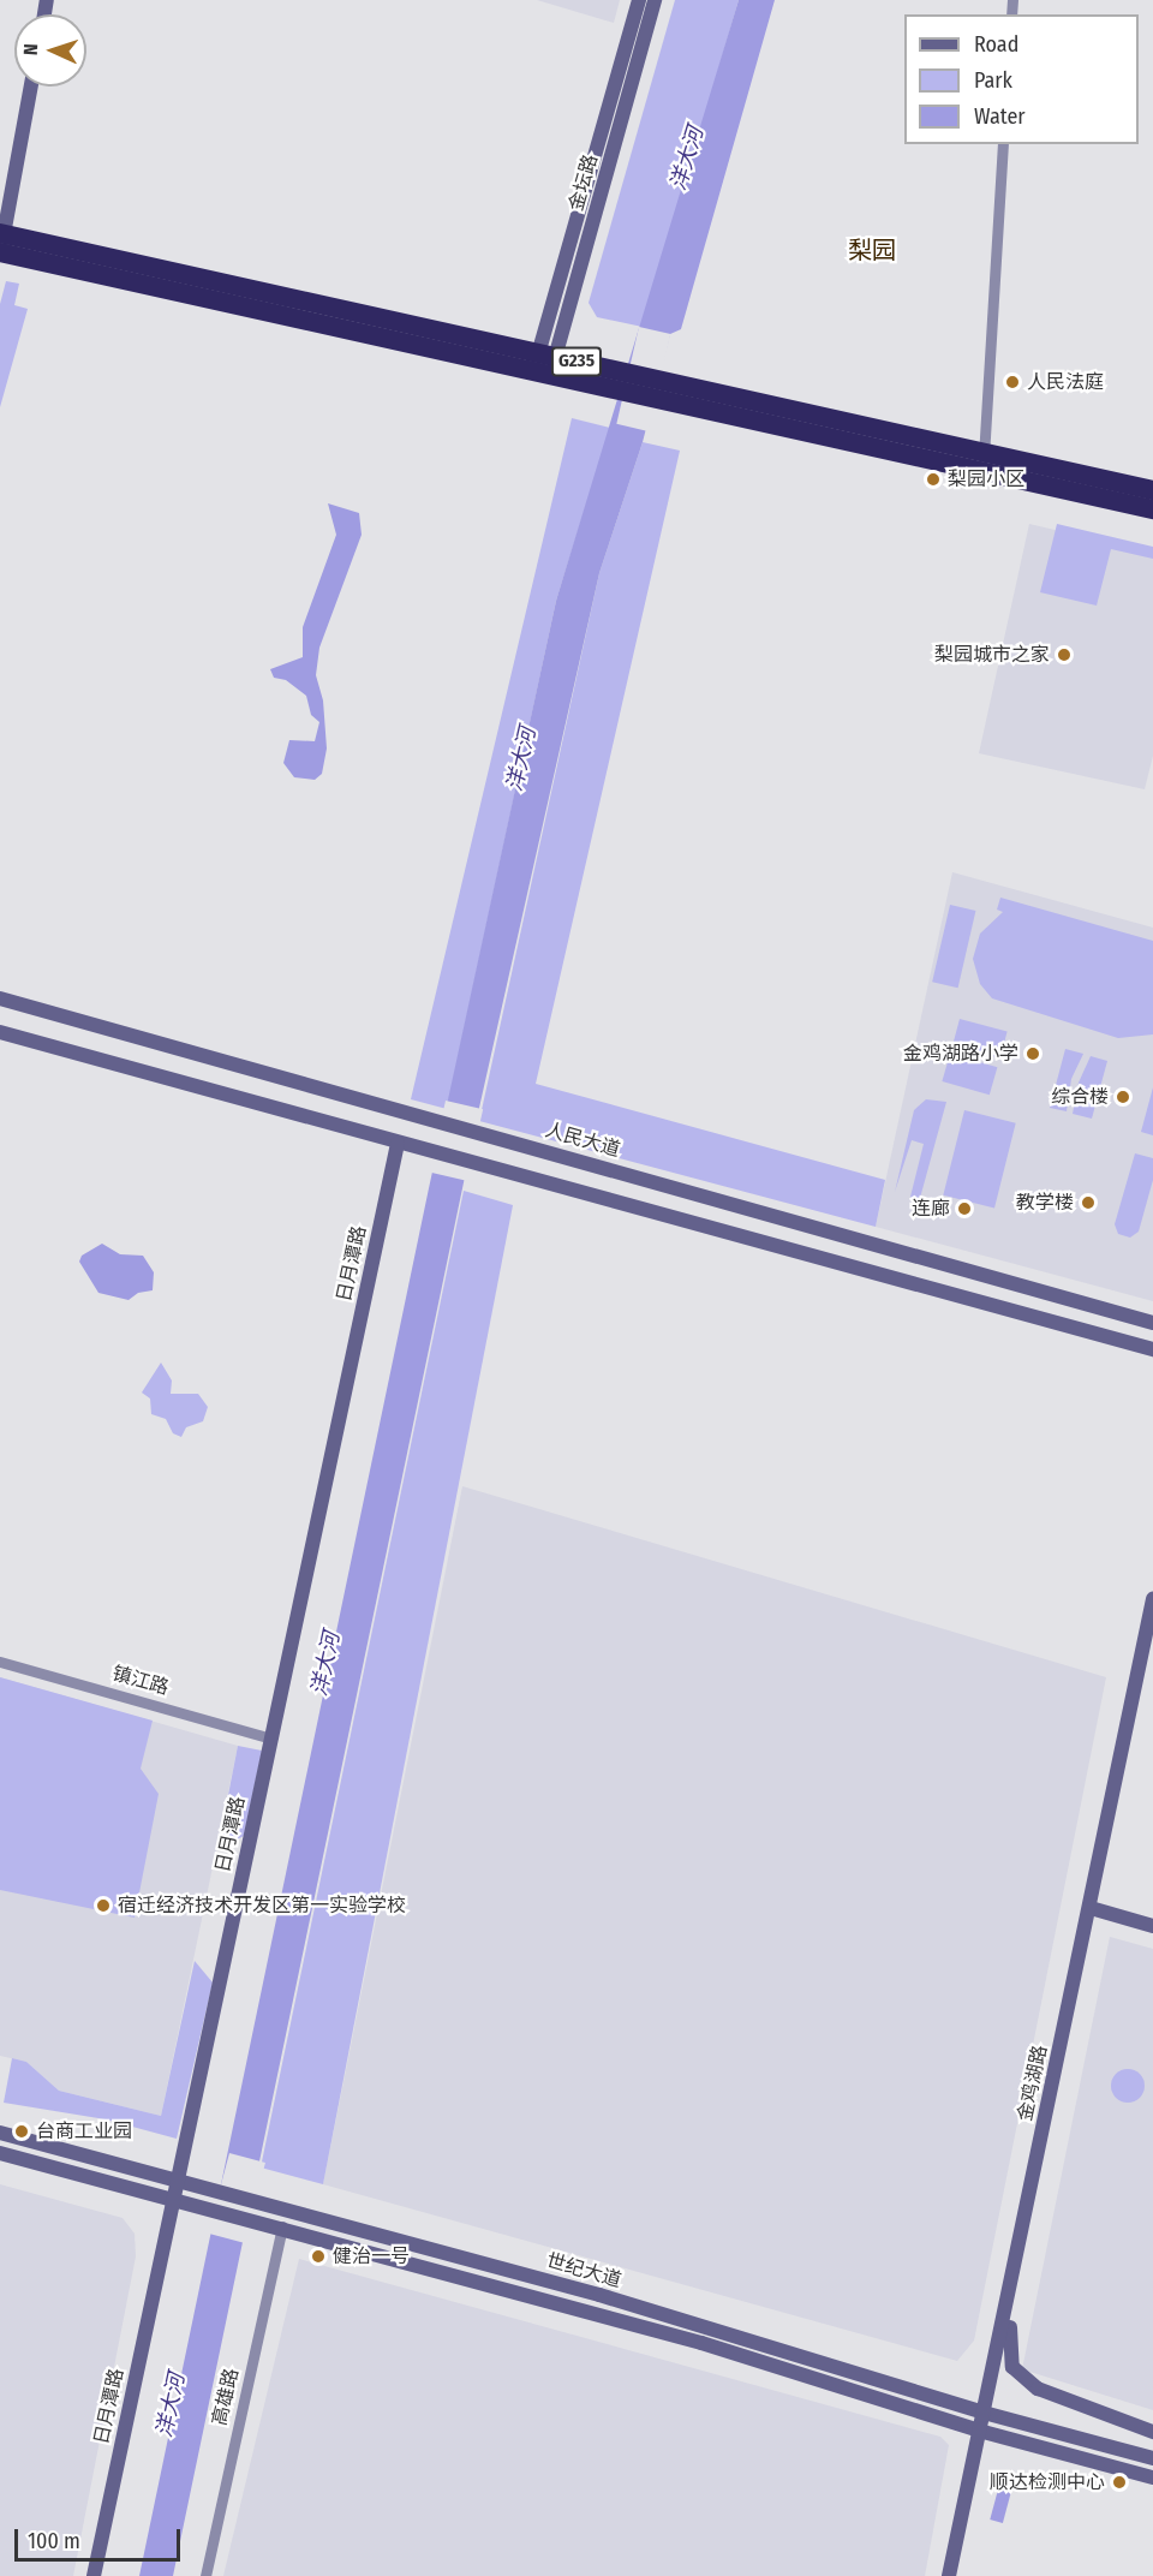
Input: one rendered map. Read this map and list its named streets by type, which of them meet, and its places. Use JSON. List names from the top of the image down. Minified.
{"streets":{"highway":["G235"],"street":["金坛路","人民大道","日月潭路","镇江路","金鸡湖路","世纪大道","高雄路"]},"crossings":[["金坛路","G235"],["日月潭路","镇江路"],["日月潭路","世纪大道"],["金鸡湖路","世纪大道"],["世纪大道","高雄路"]],"districts":["梨园"],"water":["洋大河"],"places":["人民法庭","梨园小区","梨园城市之家","金鸡湖路小学","综合楼","教学楼","连廊","宿迁经济技术开发区第一实验学校","台商工业园","健治一号","顺达检测中心"],"legend":["Road","Park","Water"],"scale_bar":"100 m","north":"left"}
